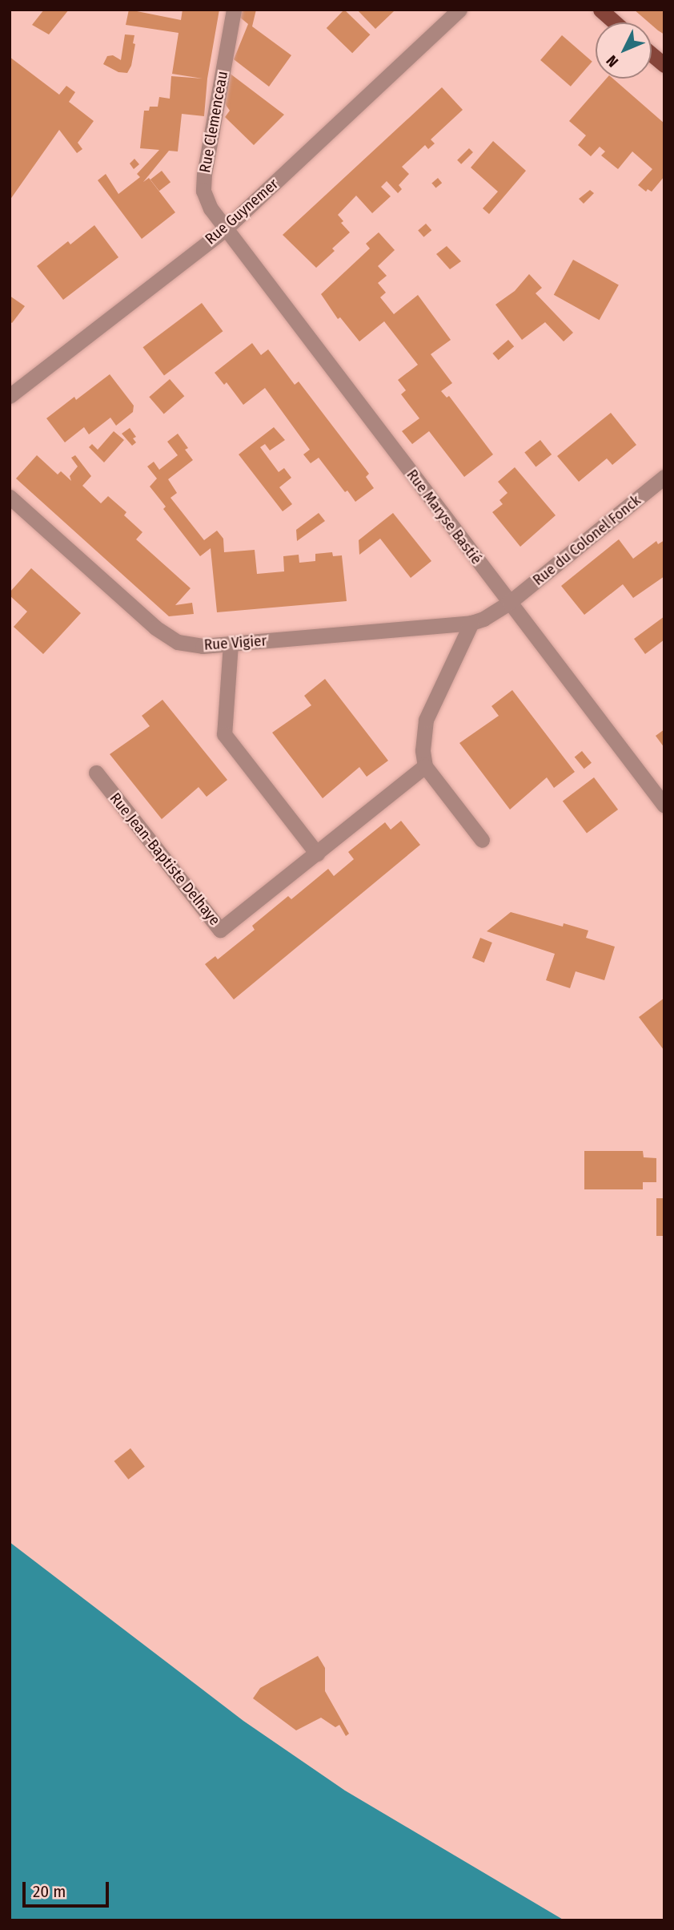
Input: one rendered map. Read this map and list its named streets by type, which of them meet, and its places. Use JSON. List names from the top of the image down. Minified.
{"streets":{"street":["Rue Clemenceau","Rue Guynemer","Rue Maryse Bastié","Rue du Colonel Fonck","Rue Vigier","Rue Jean-Baptiste Delhaye"]},"crossings":[["Rue Clemenceau","Rue Guynemer"],["Rue Clemenceau","Rue Maryse Bastié"],["Rue Guynemer","Rue Maryse Bastié"],["Rue Maryse Bastié","Rue du Colonel Fonck"],["Rue Maryse Bastié","Rue Vigier"],["Rue du Colonel Fonck","Rue Vigier"]],"scale_bar":"20 m","north":"bottom left"}
